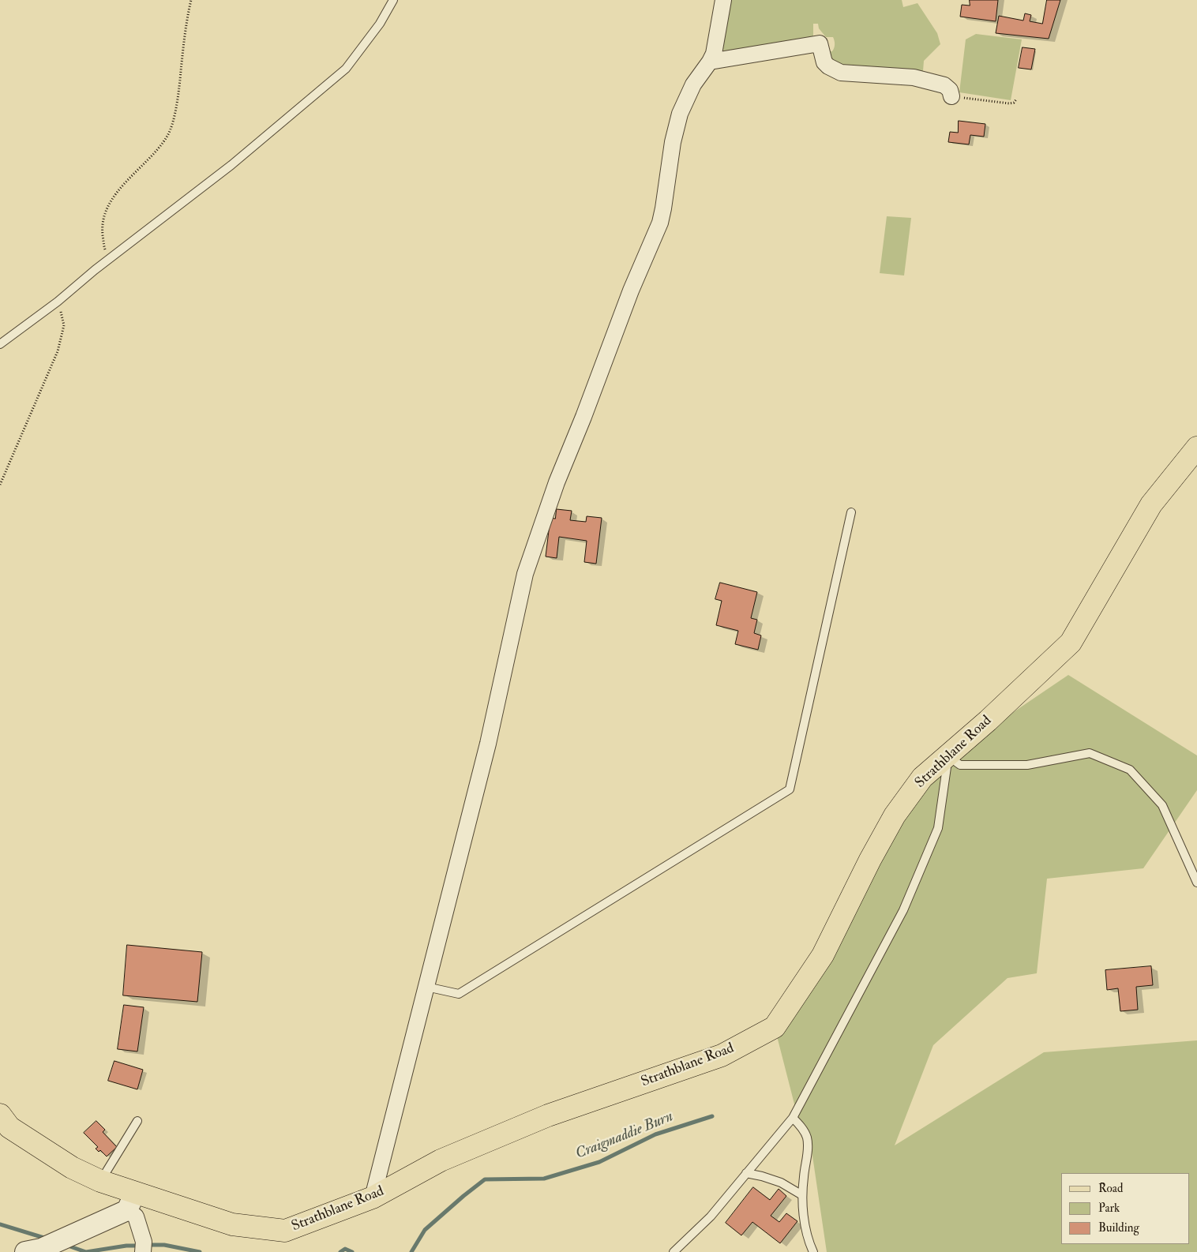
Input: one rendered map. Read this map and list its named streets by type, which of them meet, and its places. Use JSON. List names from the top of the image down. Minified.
{"streets":{"main road":["Strathblane Road"]},"water":["Craigmaddie Burn"],"legend":["Road","Park","Building"]}
